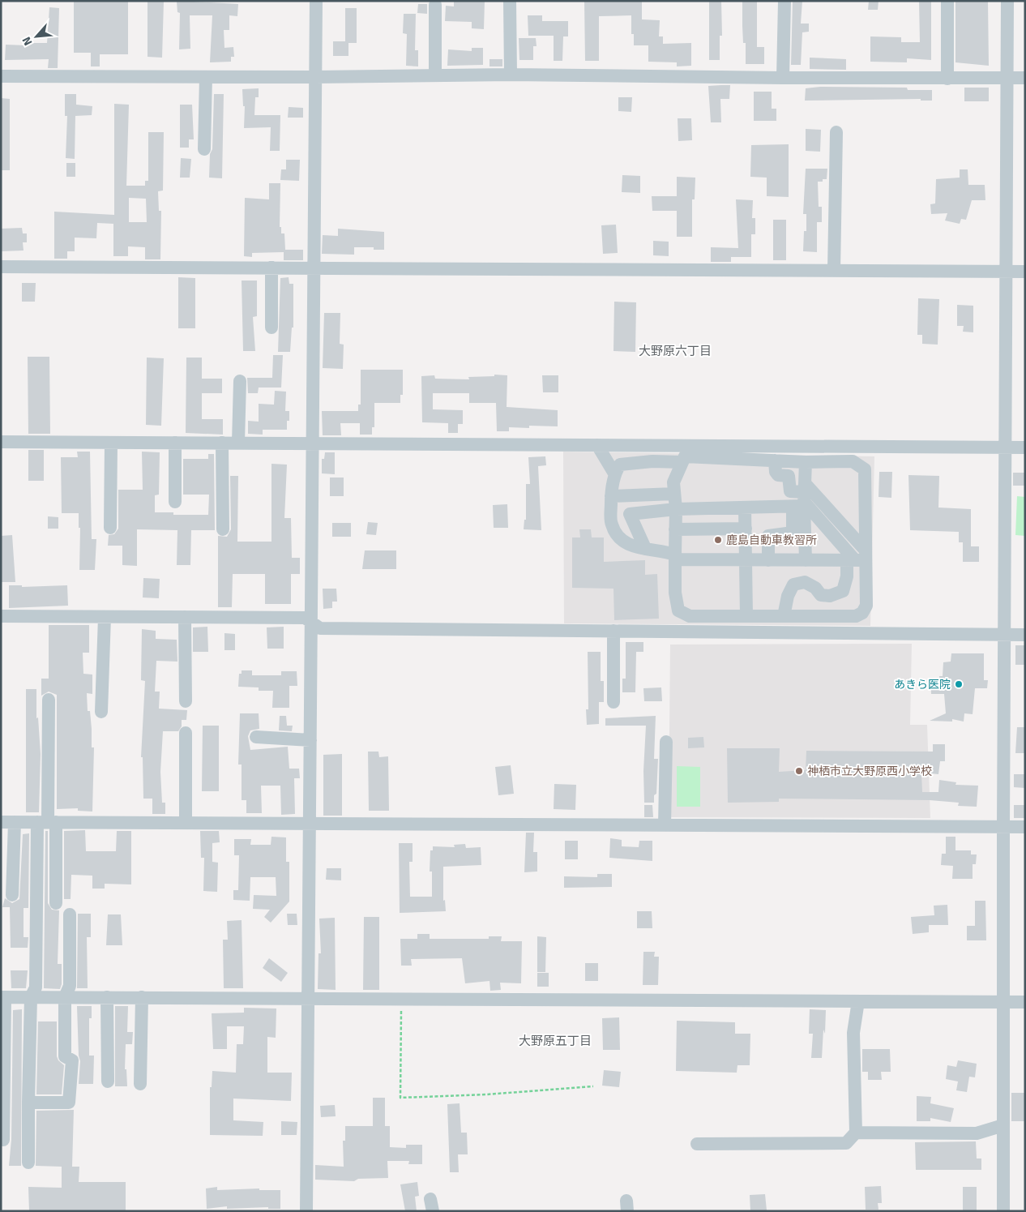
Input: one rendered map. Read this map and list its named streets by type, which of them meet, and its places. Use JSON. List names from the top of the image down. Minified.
{"districts":["大野原六丁目","大野原五丁目"],"places":["鹿島自動車教習所","あきら医院","神栖市立大野原西小学校"],"north":"bottom left"}
